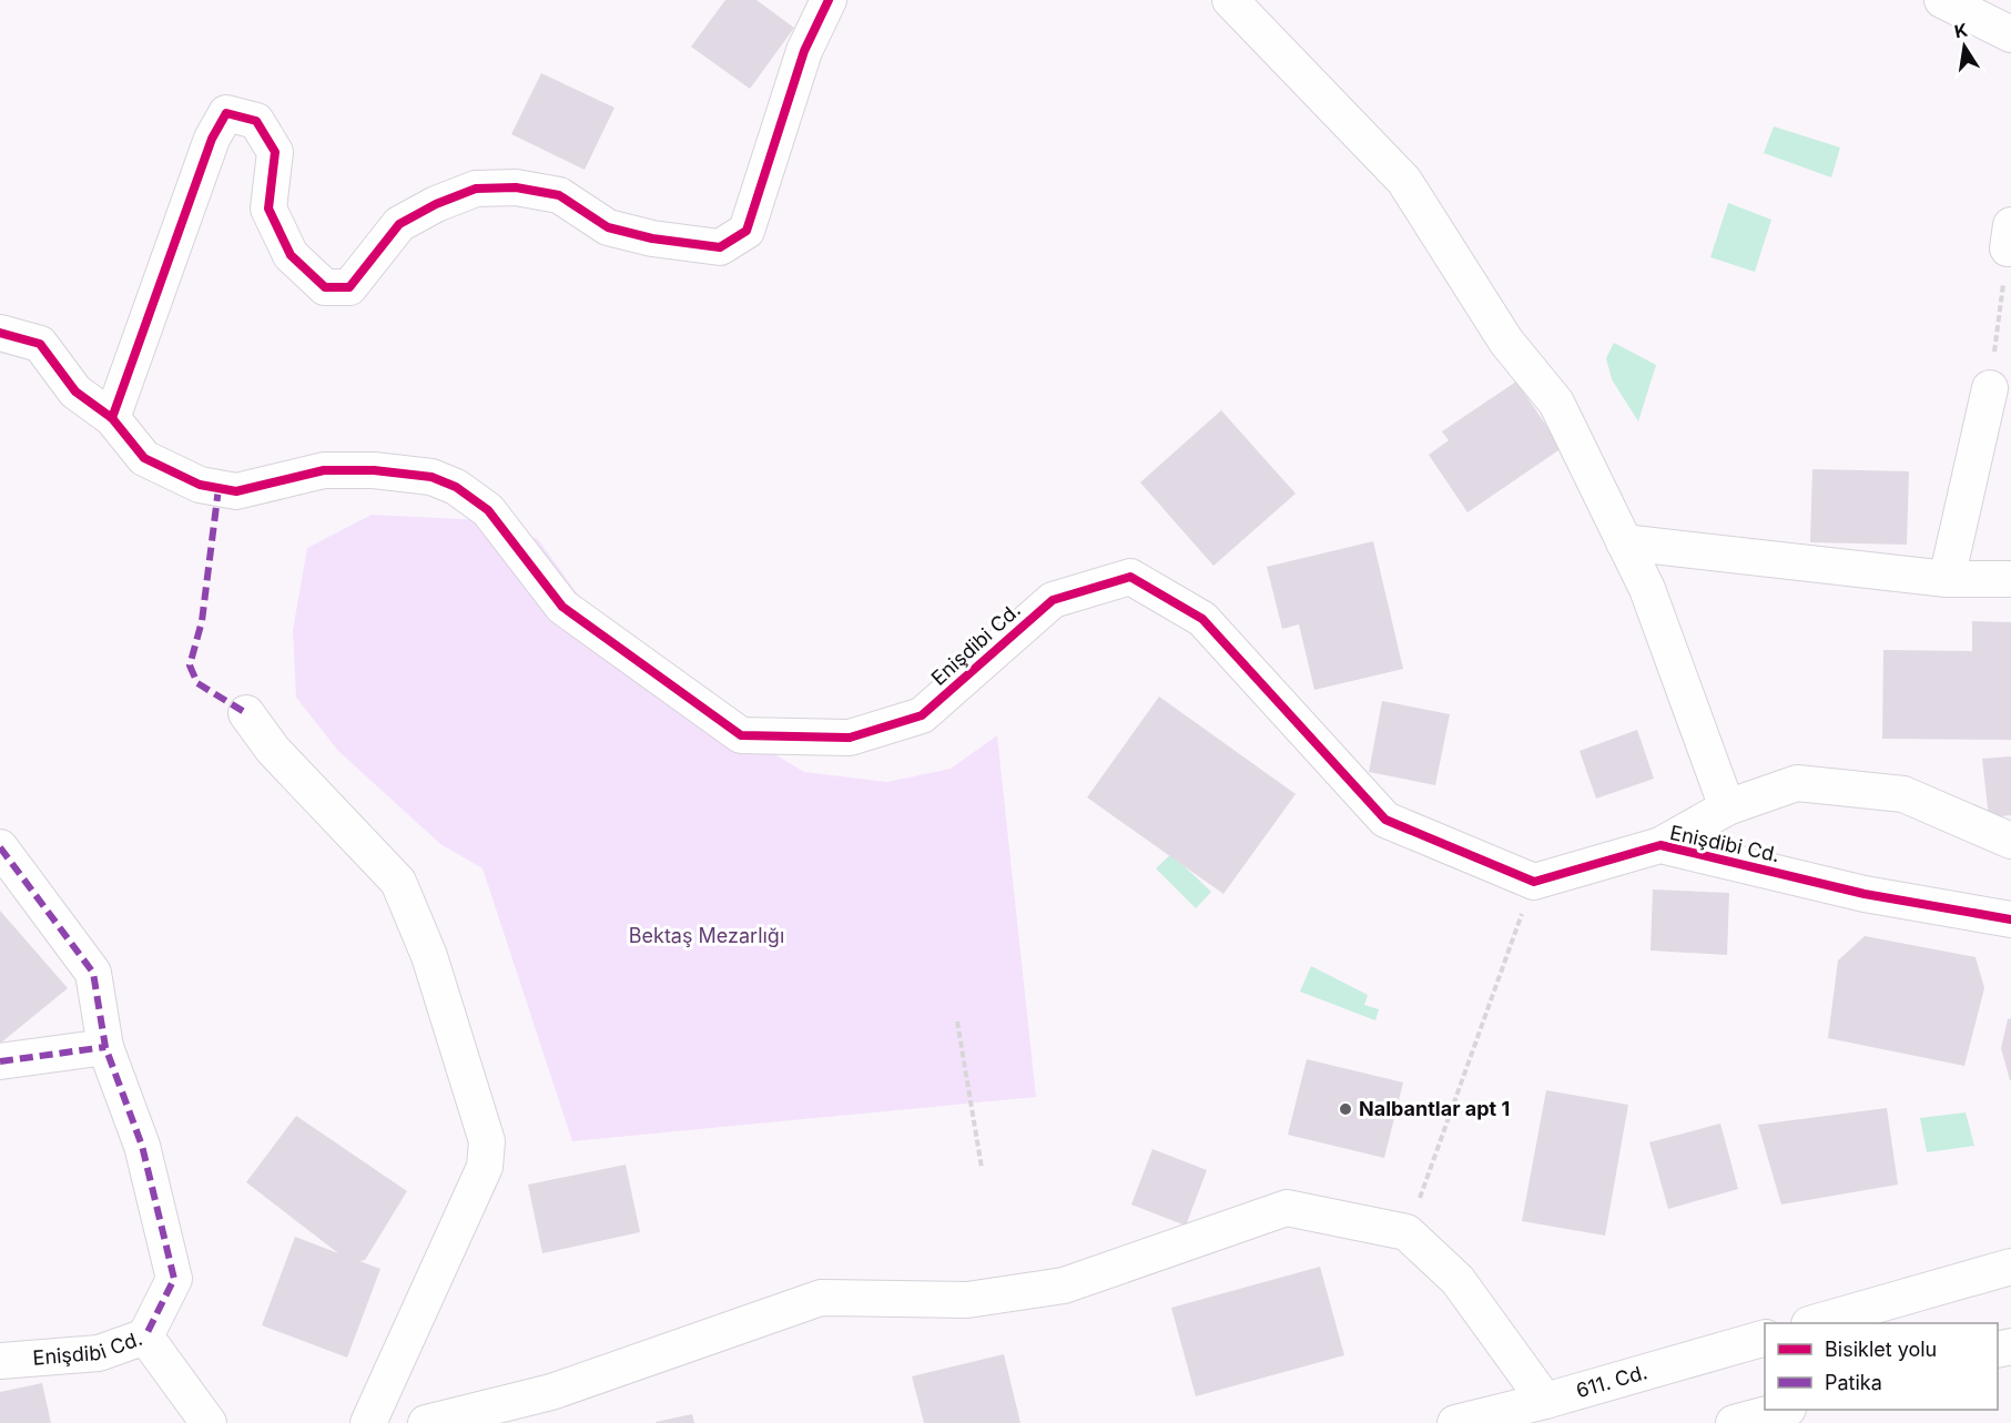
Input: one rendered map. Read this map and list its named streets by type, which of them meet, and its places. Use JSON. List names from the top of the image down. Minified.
{"streets":{"street":["Enişdibi Cd.","611. Cd."]},"parks":["Bektaş Mezarlığı"],"places":["Nalbantlar apt 1"],"legend":["Bisiklet yolu","Patika"],"north":"top"}
